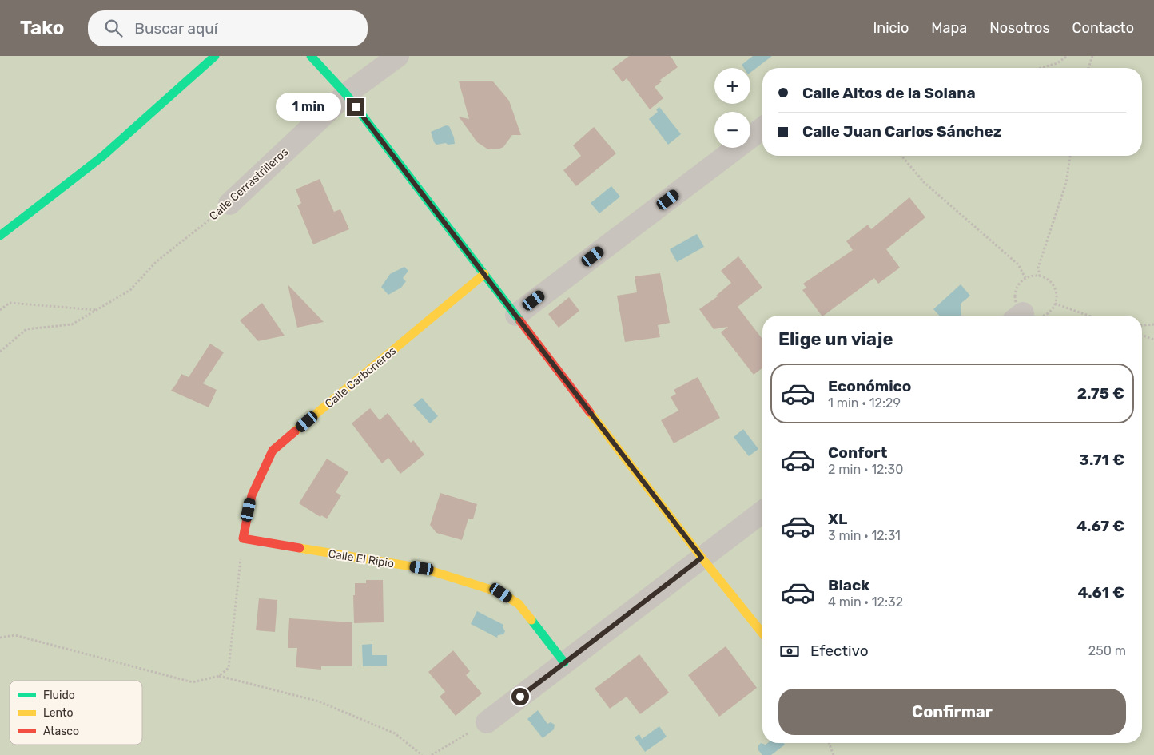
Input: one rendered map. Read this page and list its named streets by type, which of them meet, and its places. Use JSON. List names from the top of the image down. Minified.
{"streets":{"street":["Calle Cerrastrilleros","Calle Carboneros","Calle El Ripio"]},"crossings":[["Calle Carboneros","Calle El Ripio"]],"legend":["Fluido","Lento","Atasco"],"page":{"header":"Tako","search":"Buscar aquí","nav":["Inicio","Mapa","Nosotros","Contacto"],"map_buttons":["+","−"],"banner":["Calle Altos de la Solana","Calle Juan Carlos Sánchez"],"bubble":"1 min","heading":"Elige un viaje","list":[{"name":"Económico","note":"1 min · 12:29","value":"2.75 €"},{"name":"Confort","note":"2 min · 12:30","value":"3.71 €"},{"name":"XL","note":"3 min · 12:31","value":"4.67 €"},{"name":"Black","note":"4 min · 12:32","value":"4.61 €"}],"pay":["Efectivo","250 m"],"buttons":"Confirmar"}}
